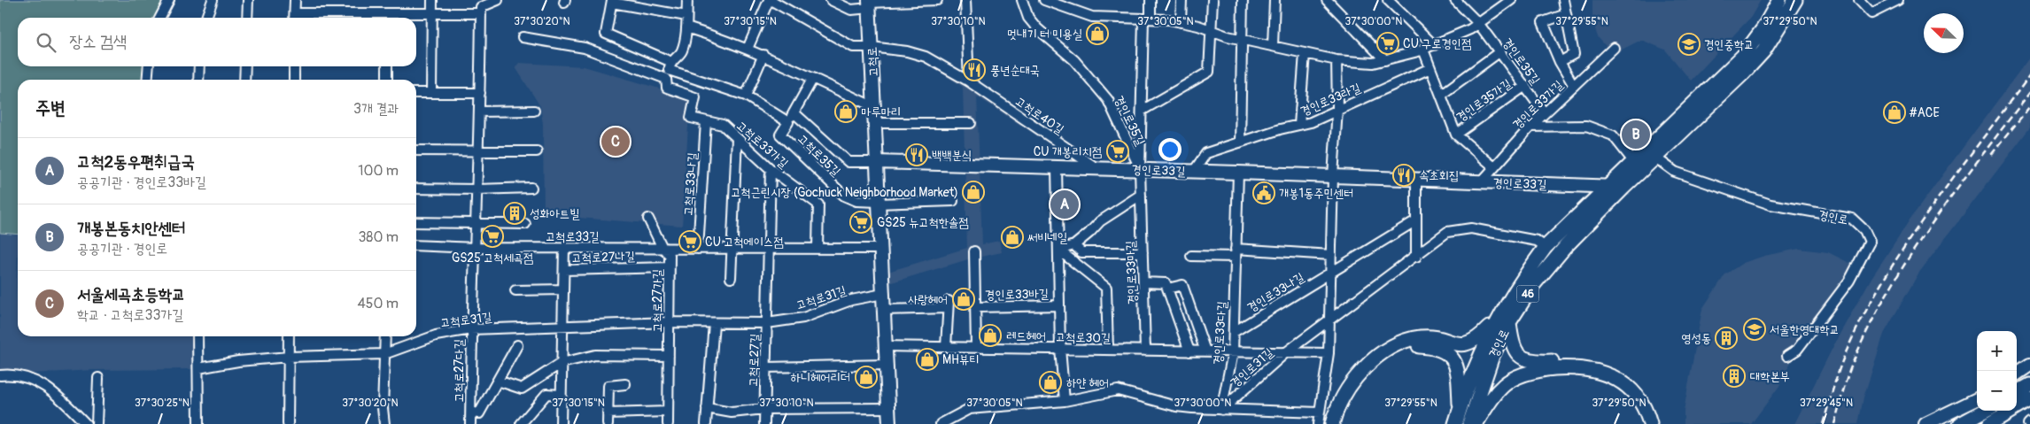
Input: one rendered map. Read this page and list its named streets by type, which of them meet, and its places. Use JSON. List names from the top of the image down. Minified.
{"streets":{"main road":["경인로","46"],"street":["경인로35길","고척로","경인로33라길","경인로35가길","경인로33가길","고척로40길","고척로33가길","고척로35길","경인로33길","고척로33나길","고척로33길","고척로27나길","경인로33마길","경인로33나길","경인로33바길","고척로31길","고척로27가길","경인로33다길","고척로30길","고척로27길","경인로31길","고척로27다길"]},"crossings":[["경인로35길","경인로35가길"],["경인로35길","경인로33가길"],["경인로35길","경인로33길"],["경인로35길","경인로33마길"],["고척로","고척로40길"],["고척로","고척로35길"],["고척로","경인로33길"],["고척로","고척로33길"],["고척로","고척로31길"],["고척로","고척로30길"],["경인로33라길","경인로35가길"],["경인로33라길","경인로33길"],["경인로35가길","경인로33가길"],["경인로33가길","경인로33길"],["고척로40길","경인로33길"],["고척로33가길","고척로33나길"],["고척로33가길","고척로33길"],["경인로33길","경인로"],["경인로33길","경인로33마길"],["경인로33길","경인로33바길"],["경인로33길","경인로33다길"],["고척로33나길","고척로33길"],["경인로","경인로31길"],["고척로33길","고척로27나길"],["고척로33길","고척로27가길"],["고척로33길","고척로27다길"],["고척로27나길","고척로31길"],["고척로27나길","고척로27가길"],["경인로33마길","고척로30길"],["경인로33나길","경인로33다길"],["경인로33바길","고척로30길"],["고척로31길","고척로27가길"],["고척로31길","고척로27길"],["고척로31길","고척로27다길"],["경인로33다길","고척로30길"],["경인로33다길","경인로31길"],["고척로30길","경인로31길"]],"places":{"shop":["멋내기 터 미용실","마루마리","#ACE","고척근린시장 (Gochuck Neighborhood Market)","써비네일","사랑헤어","레드헤어","MH뷰티","하니헤어리더","하얀 헤어"],"supermarket":["CU 구로경인점","CU 개봉리치점","GS25 뉴고척한솔점","GS25 고척세곡점","CU 고척에이스점"],"school or university":["경인중학교","서울한영대학교"],"restaurant":["풍년순대국","백백분식","속초회집"],"public building":["개봉1동주민센터"],"building":["성화아트빌","영성동","대학본부"]},"north":"top left","page":{"search":"장소 검색","heading":["주변","3개 결과"],"pins":["B","C","A"],"list":[{"mark":"A","name":"고척2동우편취급국","note":"공공기관 · 경인로33바길","value":"100 m"},{"mark":"B","name":"개봉본동치안센터","note":"공공기관 · 경인로","value":"380 m"},{"mark":"C","name":"서울세곡초등학교","note":"학교 · 고척로33가길","value":"450 m"}],"map_buttons":["+","−"]},"coordinates":["37°30'00\"N","37°29'55\"N","37°29'50\"N","37°30'20\"N","37°30'15\"N","37°30'10\"N","37°30'05\"N","37°30'25\"N","37°29'45\"N"]}
